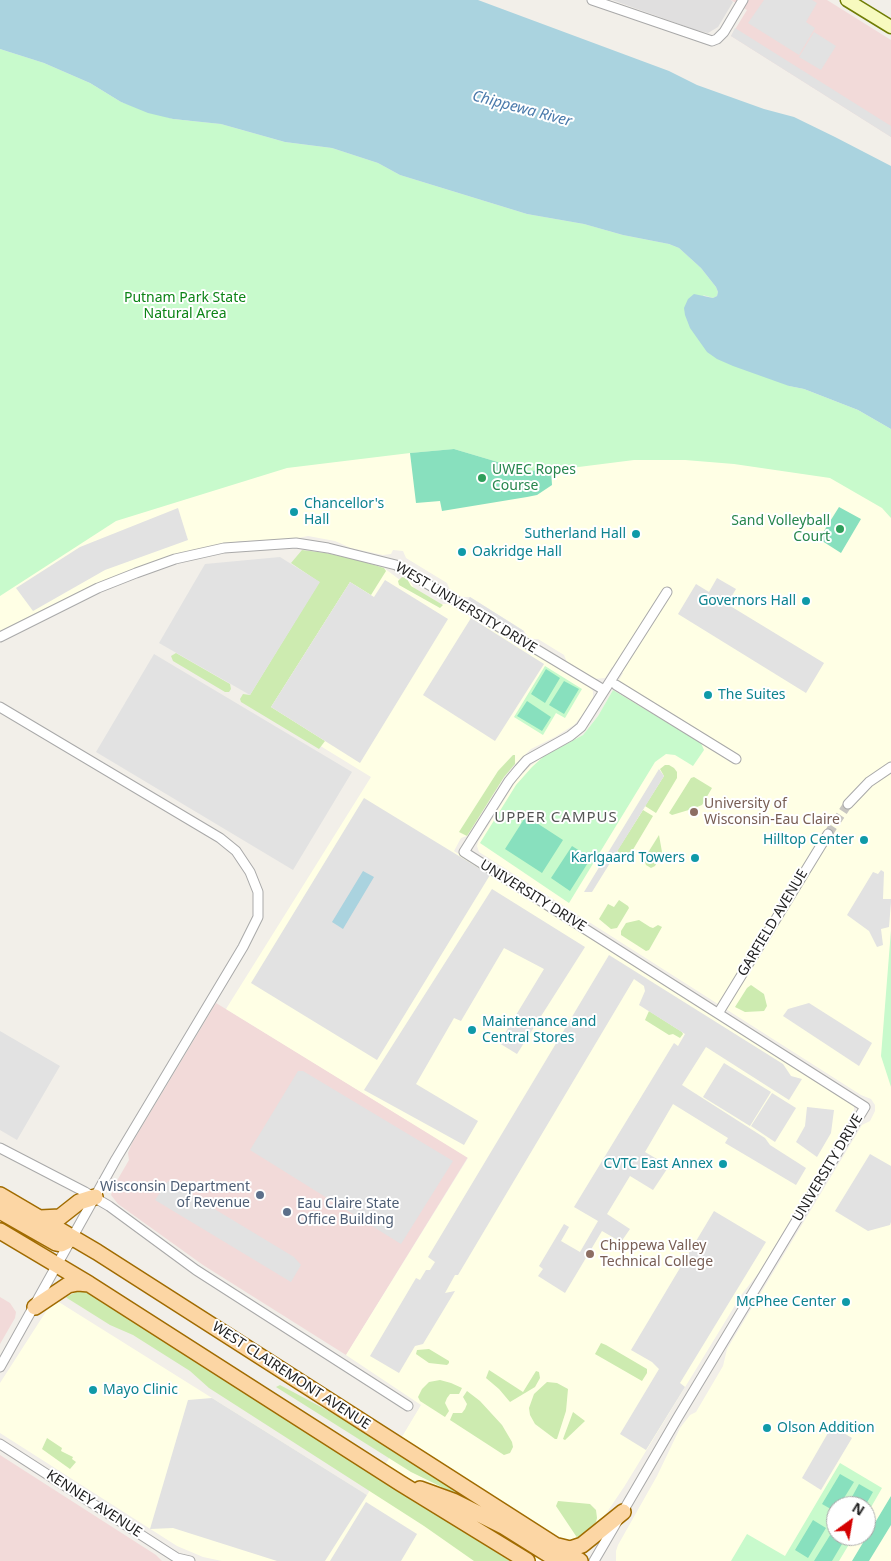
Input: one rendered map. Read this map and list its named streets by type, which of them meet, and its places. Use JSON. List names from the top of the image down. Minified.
{"streets":{"main road":["WEST CLAIREMONT AVENUE"],"street":["WEST UNIVERSITY DRIVE","UNIVERSITY DRIVE","GARFIELD AVENUE","KENNEY AVENUE"]},"crossings":[["WEST UNIVERSITY DRIVE","UNIVERSITY DRIVE"],["UNIVERSITY DRIVE","GARFIELD AVENUE"]],"districts":["UPPER CAMPUS"],"water":["Chippewa River"],"parks":["Putnam Park State Natural Area"],"places":["UWEC Ropes Course","Chancellor's Hall","Sand Volleyball Court","Sutherland Hall","Oakridge Hall","Governors Hall","The Suites","University of Wisconsin-Eau Claire","Hilltop Center","Karlgaard Towers","Maintenance and Central Stores","CVTC East Annex","Wisconsin Department of Revenue","Eau Claire State Office Building","Chippewa Valley Technical College","McPhee Center","Mayo Clinic","Olson Addition"],"north":"top right"}
